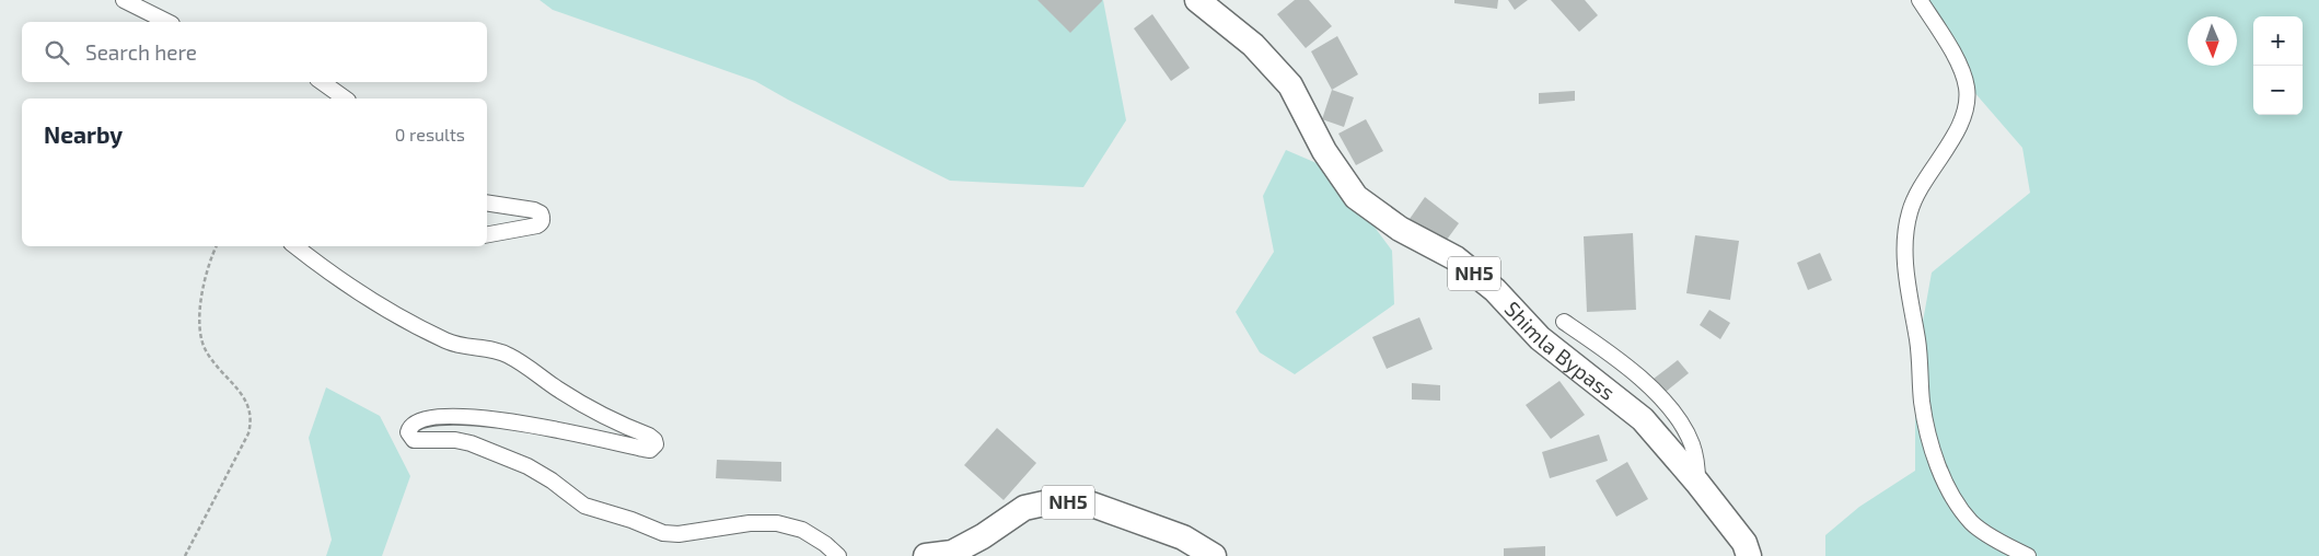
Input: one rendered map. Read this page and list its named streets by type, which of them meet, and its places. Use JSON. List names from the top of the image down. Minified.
{"streets":{"highway":["NH5","Shimla Bypass"]},"north":"bottom","page":{"map_buttons":["+","−"],"search":"Search here","heading":["Nearby","0 results"]}}
